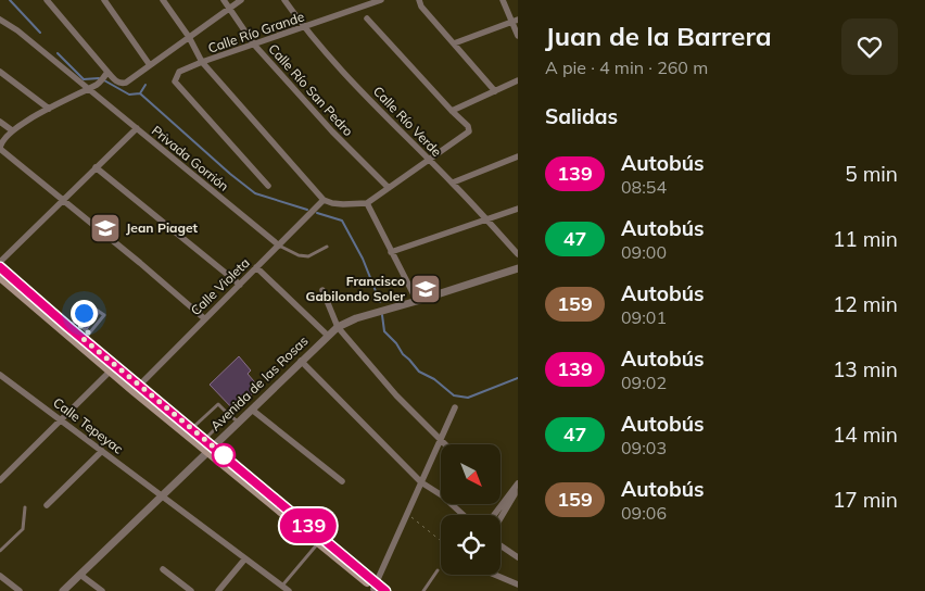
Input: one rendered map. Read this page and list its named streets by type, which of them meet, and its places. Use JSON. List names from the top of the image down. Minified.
{"streets":{"street":["Calle Río Grande","Calle Río San Pedro","Calle Río Verde","Privada Gorrión","Calle Violeta","Avenida de las Rosas","Calle Tepeyac"]},"crossings":[["Calle Río Grande","Calle Río San Pedro"],["Calle Río Grande","Calle Río Verde"],["Privada Gorrión","Calle Violeta"],["Avenida de las Rosas","Calle Tepeyac"]],"places":{"school or university":["Jean Piaget","Francisco Gabilondo Soler"]},"lines":["bus line 139"],"north":"bottom right","page":{"on_map":"139","heading":[["Juan de la Barrera","A pie · 4 min · 260 m"],"Salidas"],"list":[{"mark":"139","name":"Autobús","note":"08:54","value":"5 min"},{"mark":"47","name":"Autobús","note":"09:00","value":"11 min"},{"mark":"159","name":"Autobús","note":"09:01","value":"12 min"},{"mark":"139","name":"Autobús","note":"09:02","value":"13 min"},{"mark":"47","name":"Autobús","note":"09:03","value":"14 min"},{"mark":"159","name":"Autobús","note":"09:06","value":"17 min"}]}}
